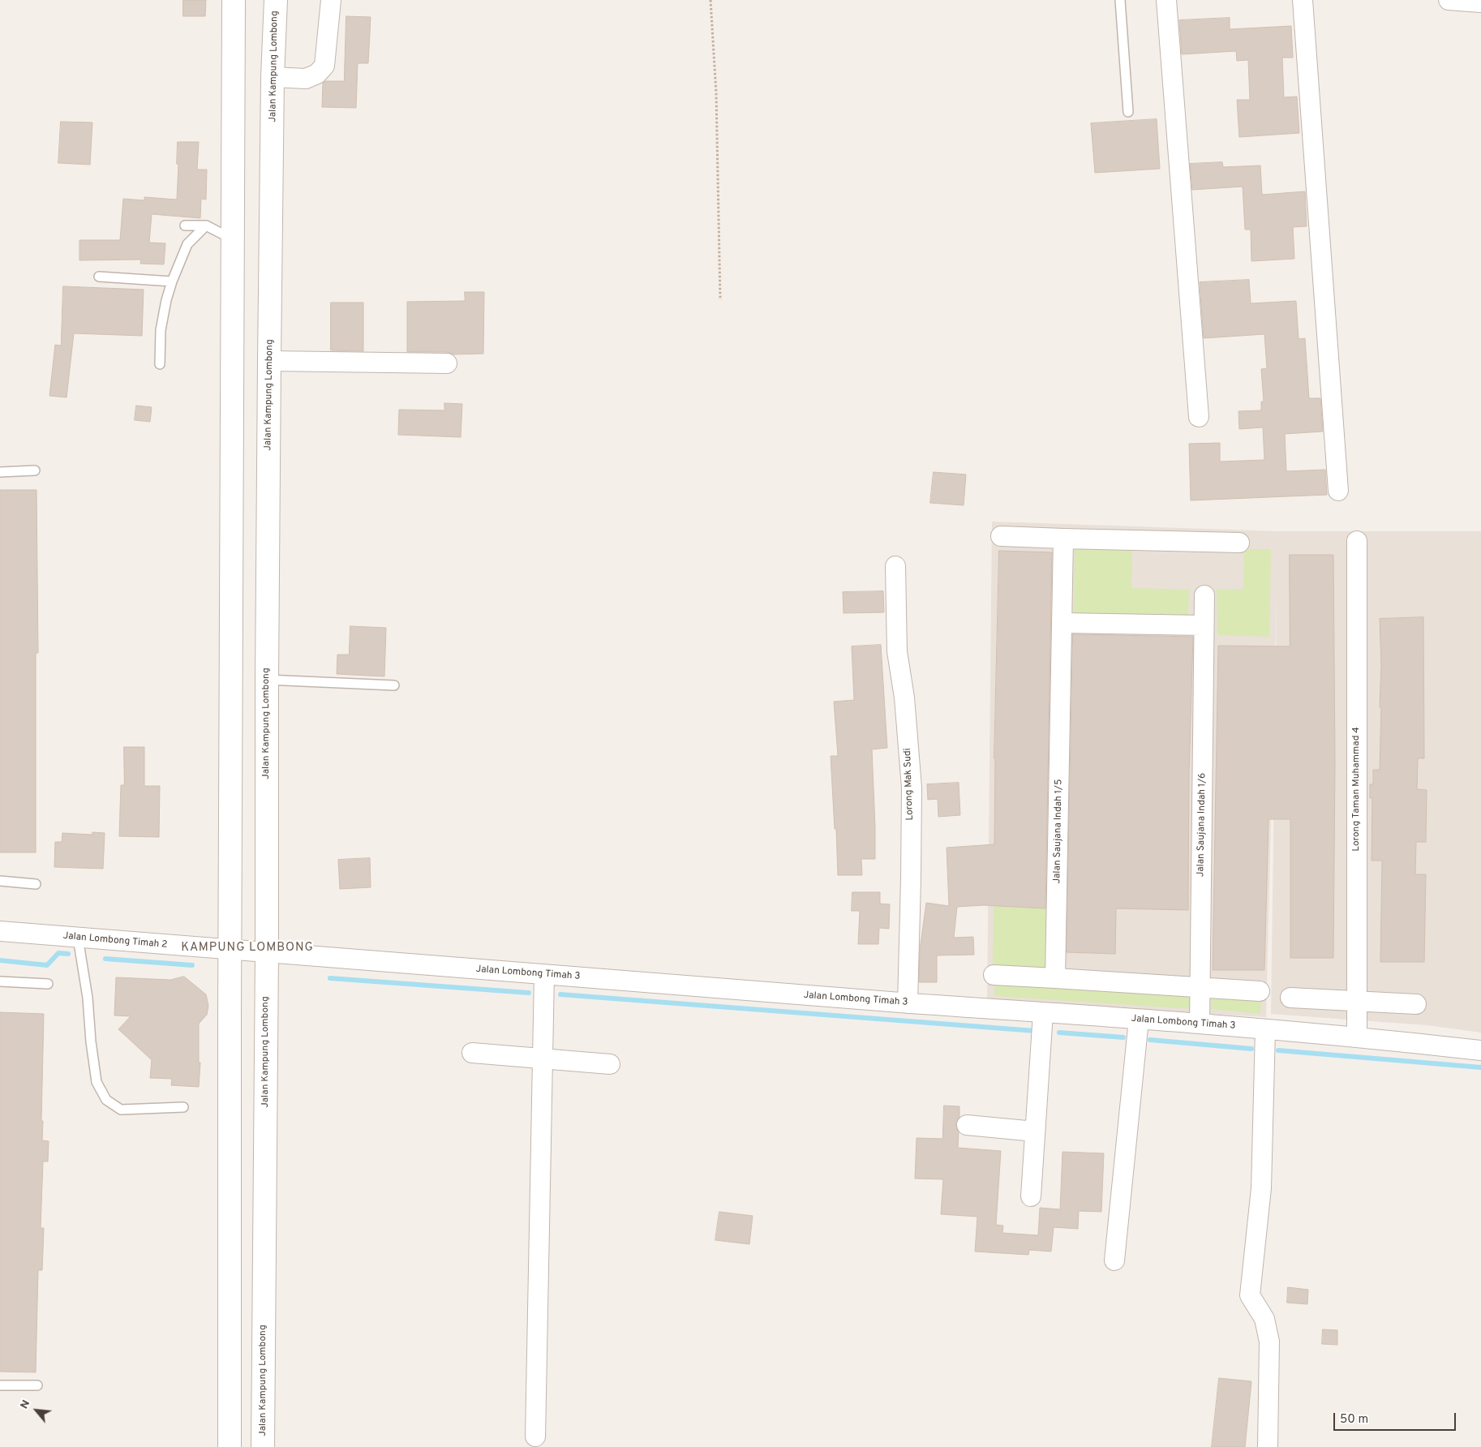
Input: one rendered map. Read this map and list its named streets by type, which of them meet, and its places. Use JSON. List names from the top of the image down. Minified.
{"streets":{"street":["Jalan Kampung Lombong","Lorong Mak Sudi","Lorong Taman Muhammad 4","Jalan Saujana Indah 1/6","Jalan Saujana Indah 1/5","Jalan Lombong Timah 2","Jalan Lombong Timah 3"]},"crossings":[["Jalan Kampung Lombong","Jalan Lombong Timah 3"],["Lorong Mak Sudi","Jalan Lombong Timah 3"],["Lorong Taman Muhammad 4","Jalan Lombong Timah 3"],["Jalan Saujana Indah 1/6","Jalan Lombong Timah 3"],["Jalan Lombong Timah 2","Jalan Lombong Timah 3"]],"districts":["KAMPUNG LOMBONG"],"scale_bar":"50 m","north":"top left"}
